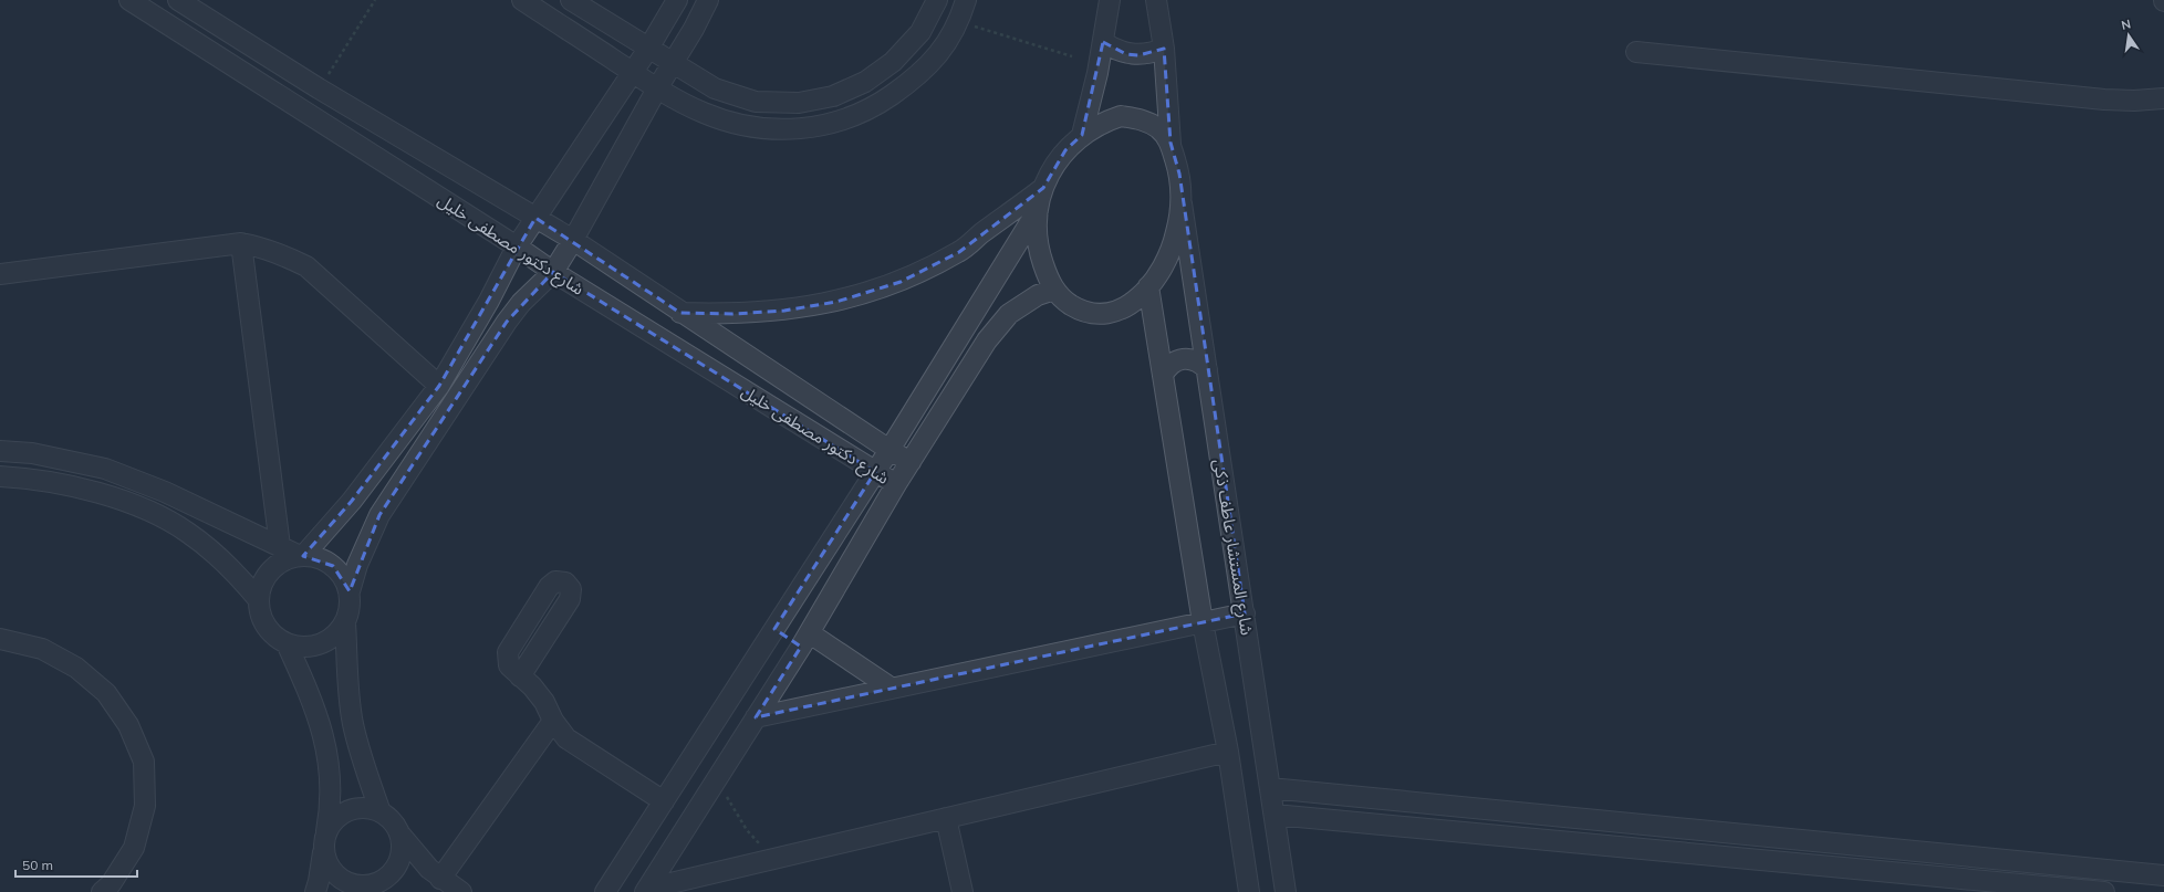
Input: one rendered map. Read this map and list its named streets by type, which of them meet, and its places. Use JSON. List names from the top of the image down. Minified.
{"streets":{"street":["شارع دكتور مصطفى خليل","شارع المستشار عاطف ذكى"]},"scale_bar":"50 m","north":"top"}
